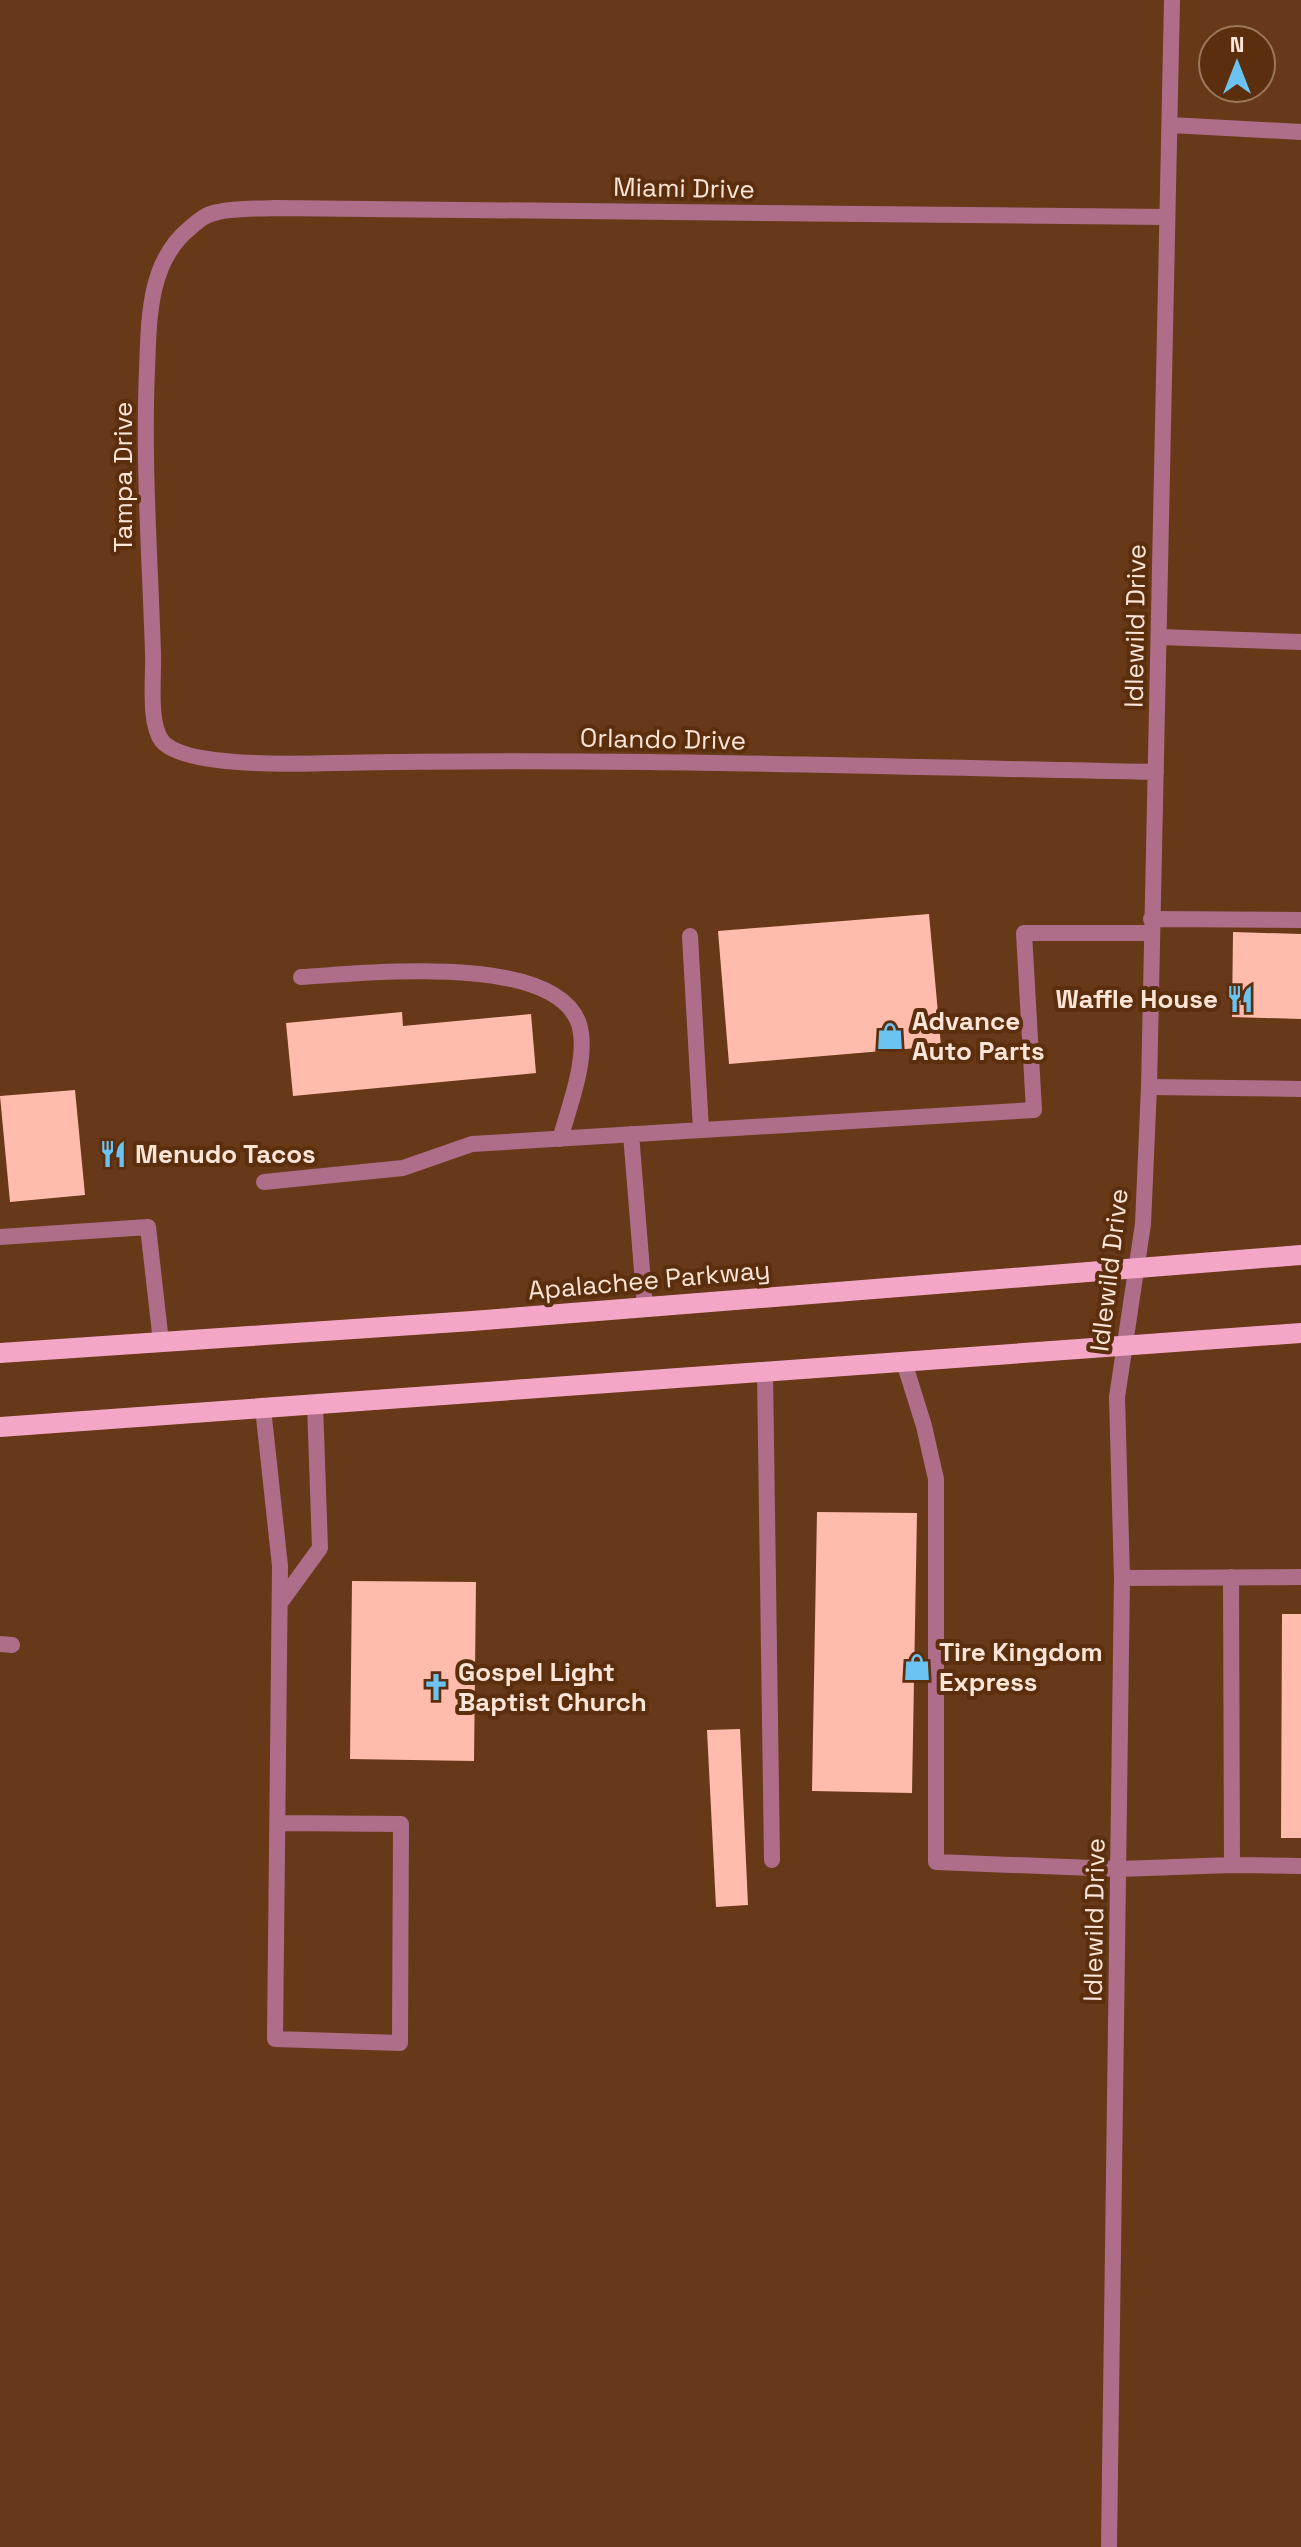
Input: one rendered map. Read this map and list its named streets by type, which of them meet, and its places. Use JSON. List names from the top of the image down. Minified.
{"streets":{"main road":["Apalachee Parkway"],"street":["Miami Drive","Tampa Drive","Idlewild Drive","Orlando Drive"]},"crossings":[["Miami Drive","Tampa Drive"],["Miami Drive","Idlewild Drive"],["Tampa Drive","Orlando Drive"],["Idlewild Drive","Orlando Drive"],["Idlewild Drive","Apalachee Parkway"]],"places":{"restaurant":["Waffle House","Menudo Tacos"],"shop":["Advance Auto Parts","Tire Kingdom Express"],"church":["Gospel Light Baptist Church"]},"north":"top"}
